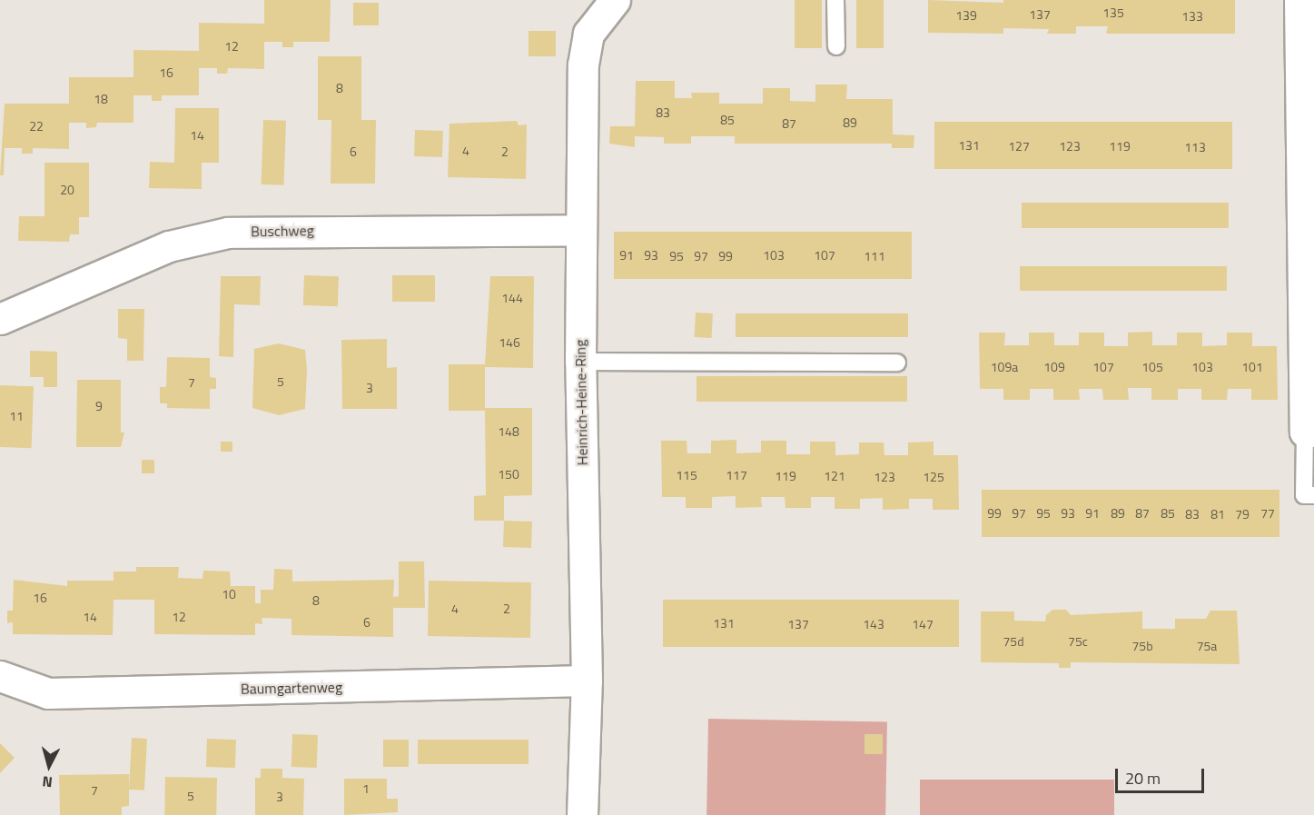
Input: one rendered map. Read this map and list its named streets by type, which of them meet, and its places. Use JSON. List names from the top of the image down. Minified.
{"streets":{"street":["Buschweg","Heinrich-Heine-Ring","Baumgartenweg"]},"crossings":[["Buschweg","Heinrich-Heine-Ring"],["Heinrich-Heine-Ring","Baumgartenweg"]],"house_numbers":["135","137","139","133","12","16","8","18","83","85","89","87","22","14","131","127","123","119","113","4","6","2","20","91","93","103","107","95","97","99","111","144","146","109a","109","107","105","103","101","5","7","3","9","11","148","150","115","117","119","121","123","125","99","97","95","93","91","89","87","85","77","83","81","79","10","16","8","4","2","14","12","6","131","137","143","147","75d","75c","75b","75a","1","7","5","3"],"scale_bar":"20 m","north":"bottom"}
